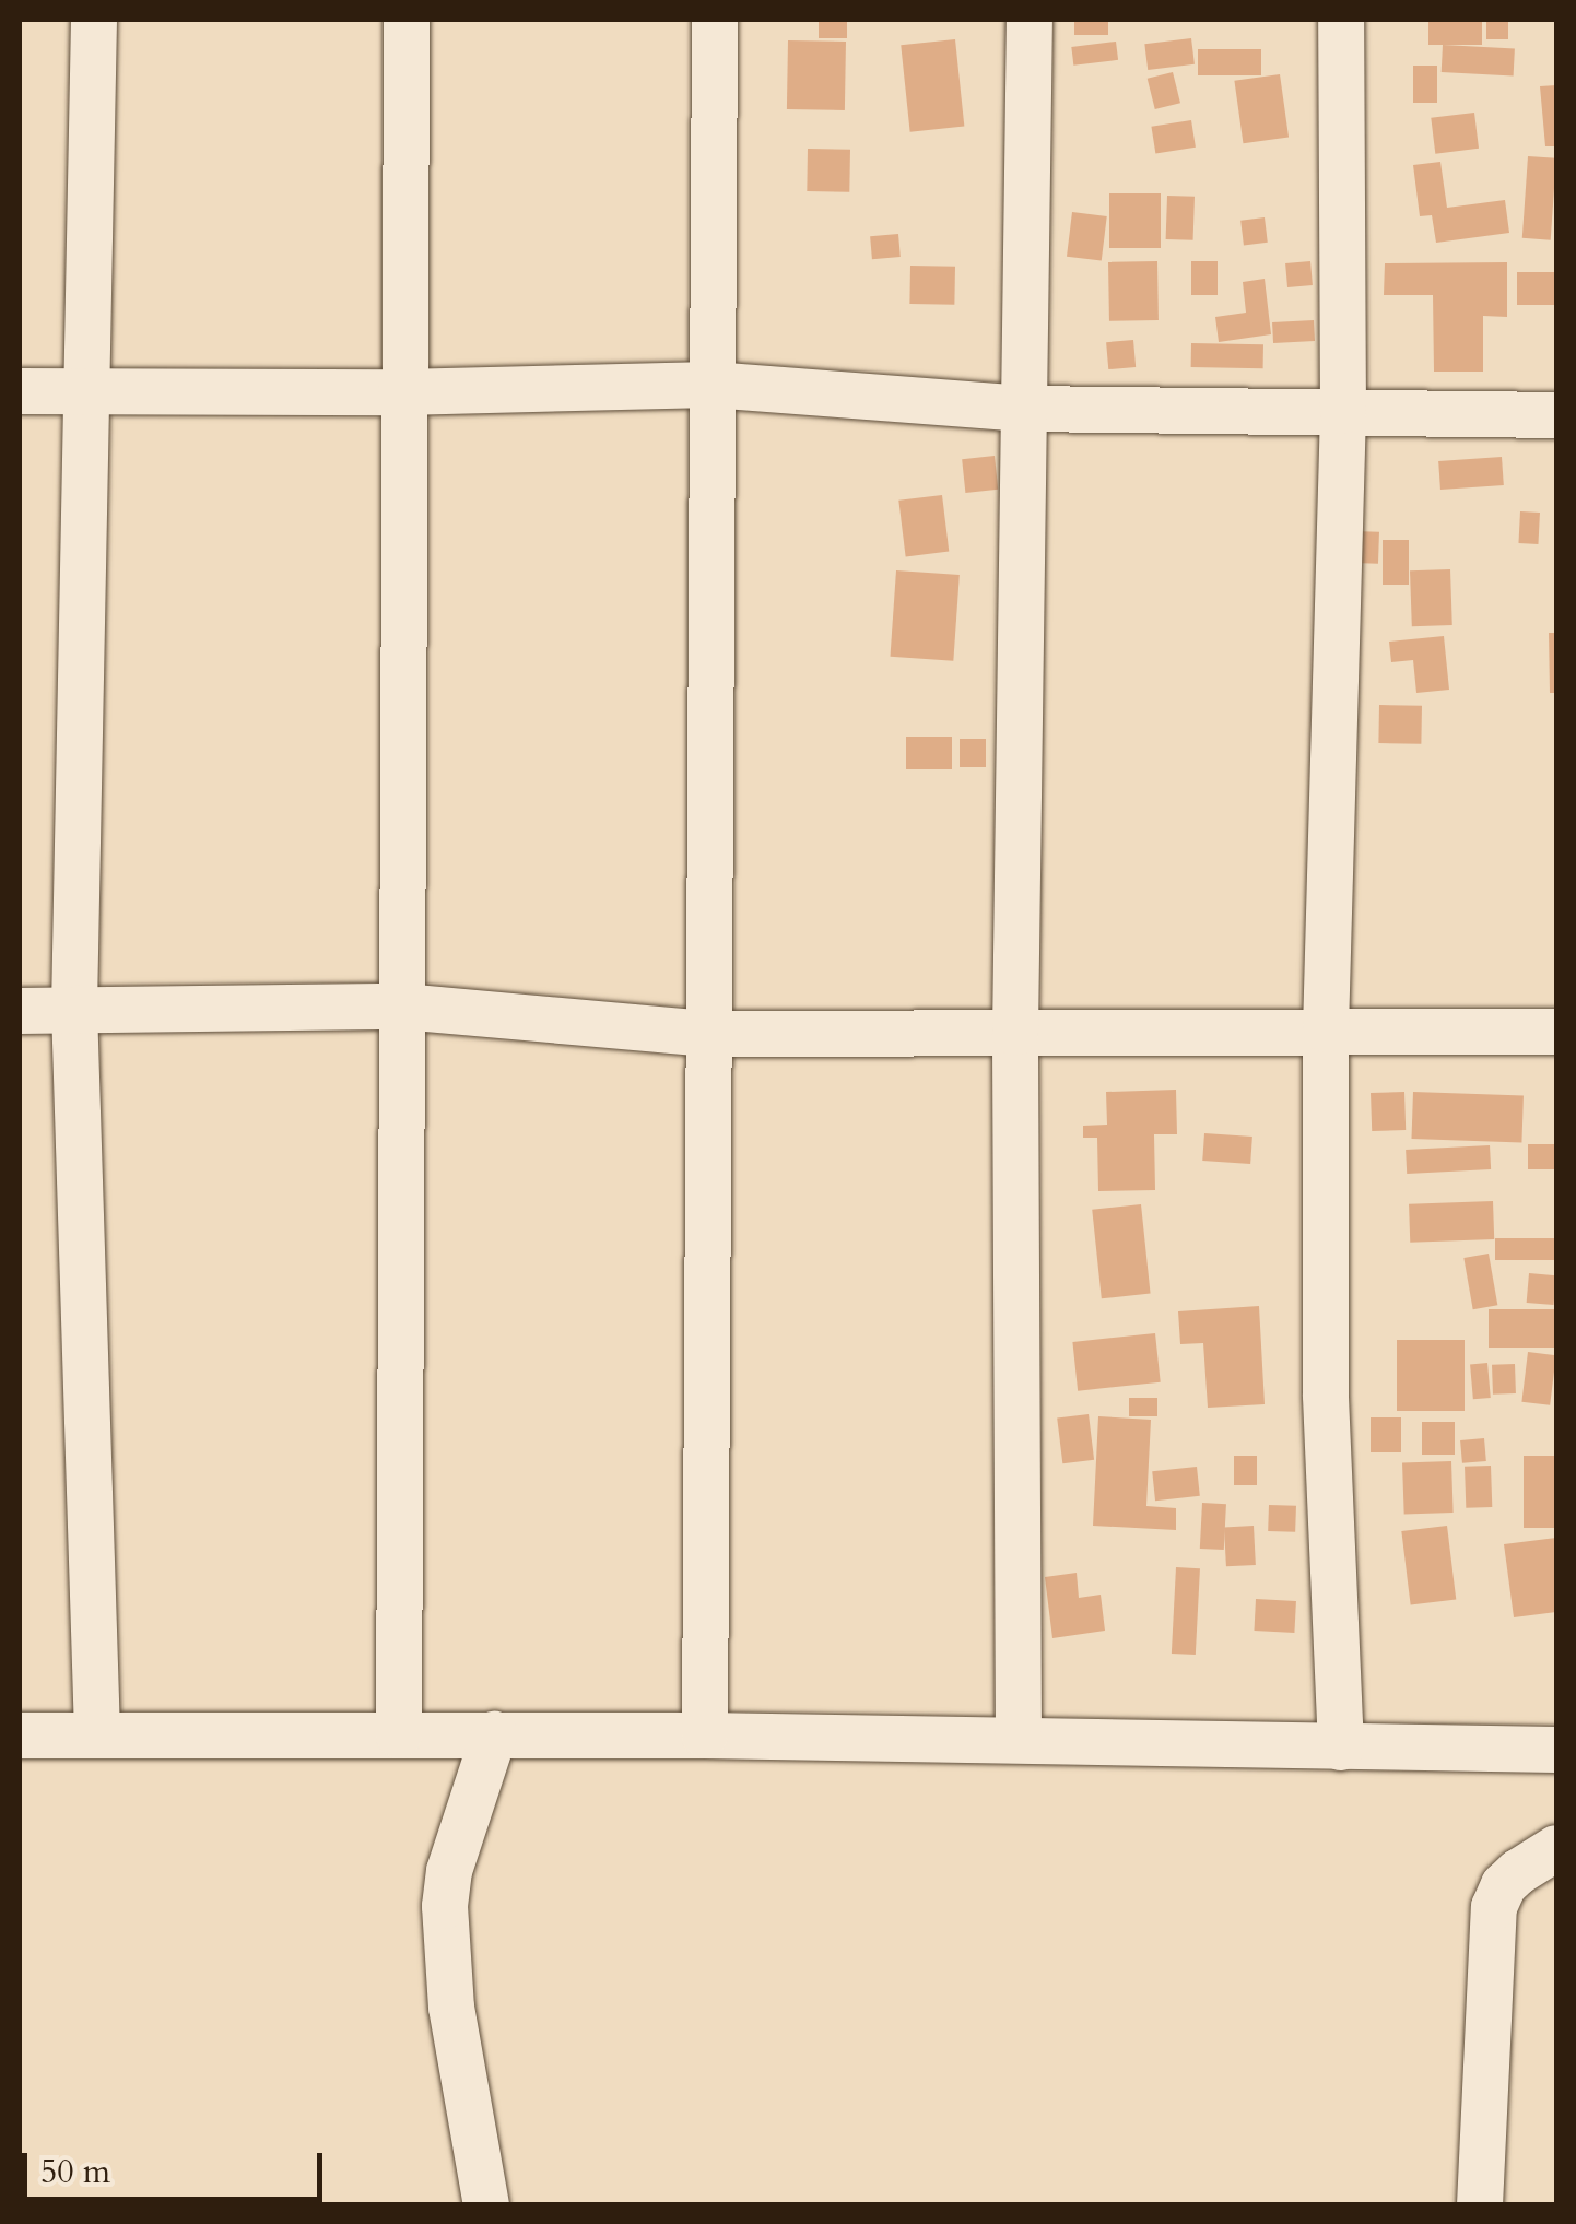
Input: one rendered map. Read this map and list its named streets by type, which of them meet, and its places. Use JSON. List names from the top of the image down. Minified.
{"scale_bar":"50 m"}
